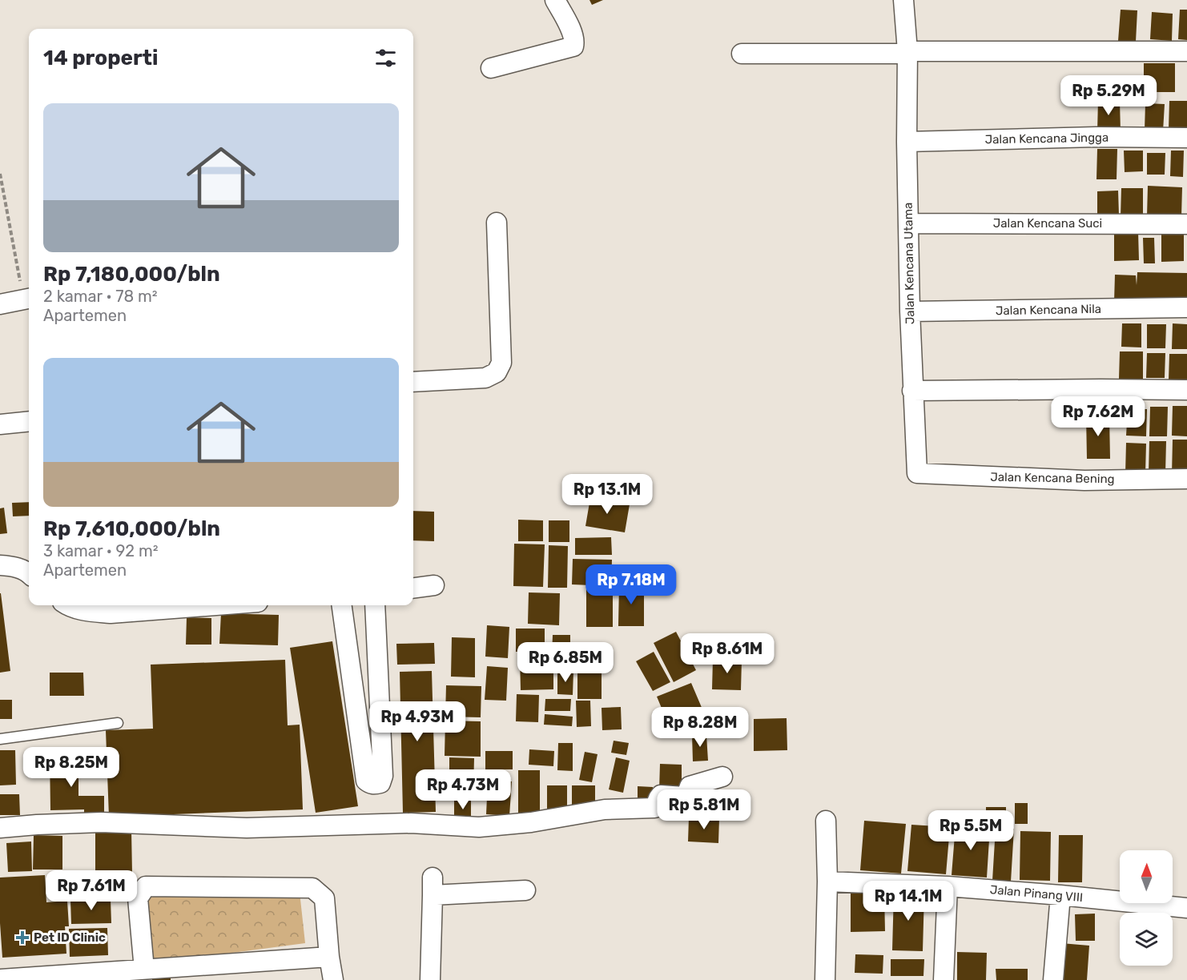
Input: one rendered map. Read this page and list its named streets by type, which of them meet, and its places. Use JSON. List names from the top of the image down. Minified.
{"streets":{"street":["Jalan Kencana Jingga","Jalan Kencana Suci","Jalan Kencana Utama","Jalan Kencana Nila","Jalan Kencana Bening","Jalan Pinang VIII"]},"crossings":[["Jalan Kencana Jingga","Jalan Kencana Utama"],["Jalan Kencana Suci","Jalan Kencana Utama"],["Jalan Kencana Utama","Jalan Kencana Nila"],["Jalan Kencana Utama","Jalan Kencana Bening"]],"places":{"health":["Pet ID Clinic"]},"north":"top","page":{"heading":"14 properti","price":["Rp 5.29M","Rp 7.62M","Rp 13.1M","Rp 7.18M","Rp 8.61M","Rp 6.85M","Rp 4.93M","Rp 8.28M","Rp 8.25M","Rp 4.73M","Rp 5.81M","Rp 5.5M","Rp 7.61M","Rp 14.1M"],"list":[{"name":"Rp 7,180,000/bln","note":"2 kamar · 78 m² · Apartemen"},{"name":"Rp 7,610,000/bln","note":"3 kamar · 92 m² · Apartemen"}]}}
